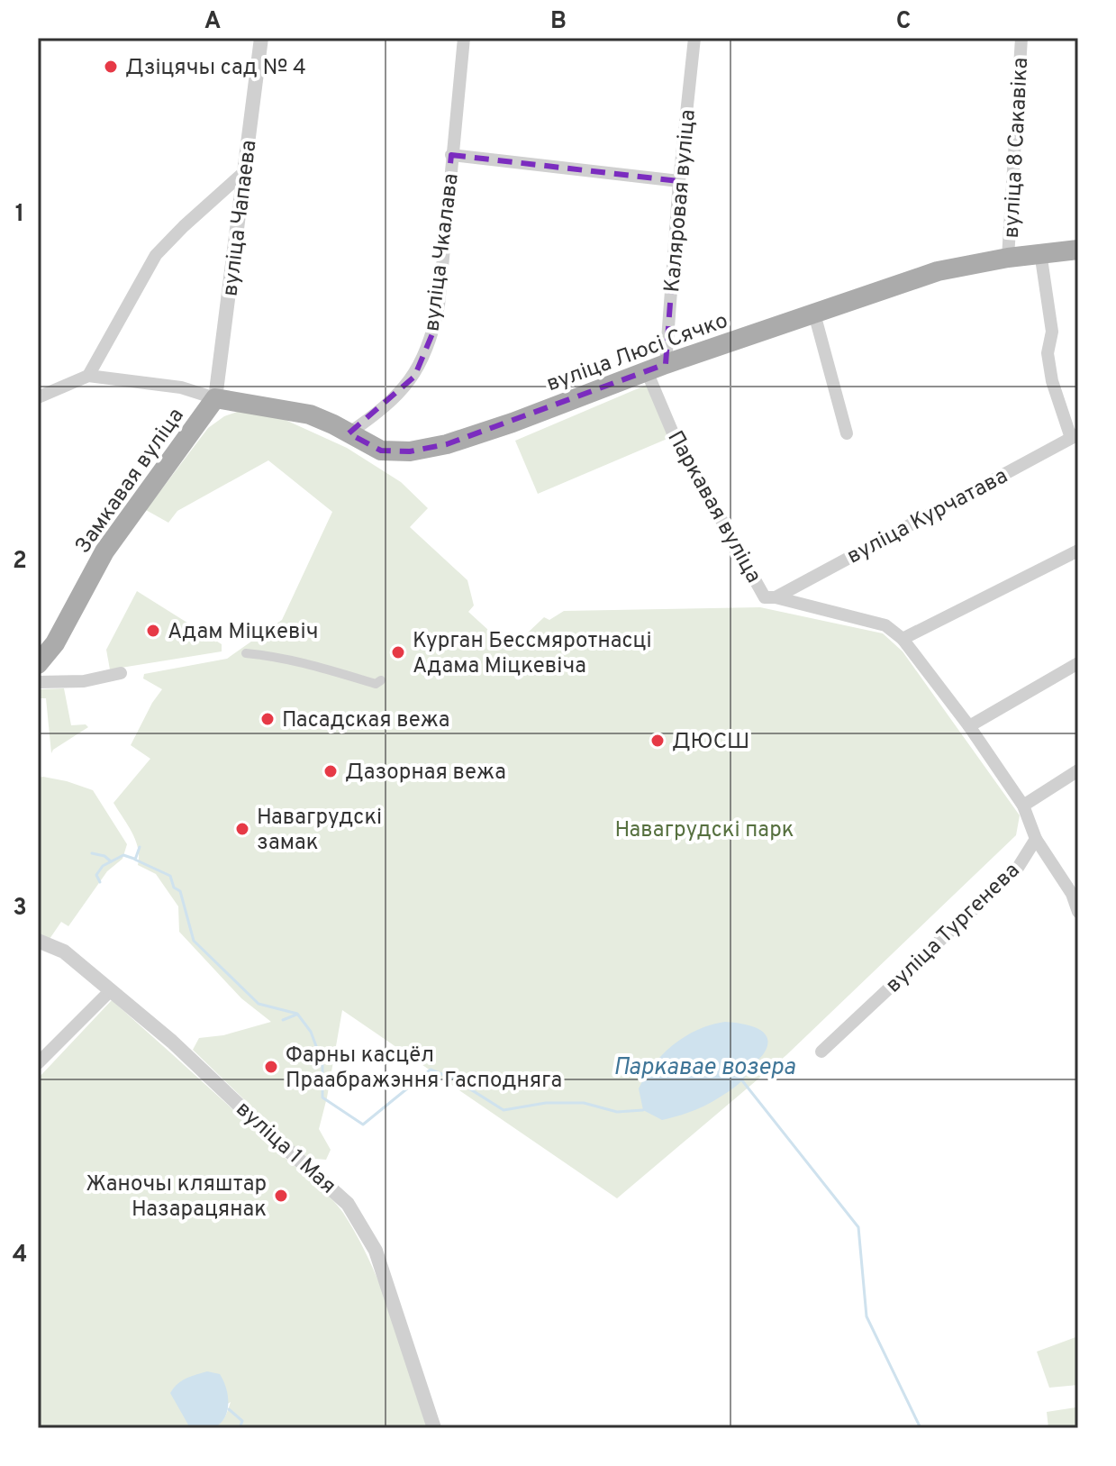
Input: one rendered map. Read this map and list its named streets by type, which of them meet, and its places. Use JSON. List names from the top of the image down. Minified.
{"streets":{"main road":["вуліца Люсі Сячко","Замкавая вуліца"],"street":["вуліца 8 Сакавіка","Каляровая вуліца","вуліца Чапаева","вуліца Чкалава","Паркавая вуліца","вуліца Курчатава","вуліца Тургенева","вуліца 1 Мая"]},"crossings":[["вуліца 8 Сакавіка","вуліца Люсі Сячко"],["Каляровая вуліца","вуліца Люсі Сячко"],["Каляровая вуліца","Паркавая вуліца"],["вуліца Чапаева","вуліца Люсі Сячко"],["вуліца Чапаева","Замкавая вуліца"],["вуліца Чкалава","вуліца Люсі Сячко"],["вуліца Люсі Сячко","Замкавая вуліца"],["вуліца Люсі Сячко","Паркавая вуліца"],["Паркавая вуліца","вуліца Курчатава"]],"water":["Паркавае возера"],"parks":["Навагрудскі парк"],"places":["Дзіцячы сад № 4","Адам Міцкевіч","Курган Бессмяротнасці Адама Міцкевіча","Пасадская вежа","ДЮСШ","Дазорная вежа","Навагрудскі замак","Фарны касцёл Праабражэння Гасподняга","Жаночы кляштар Назарацянак"],"grid":{"columns":["A","B","C"],"rows":["1","2","3","4"]}}
